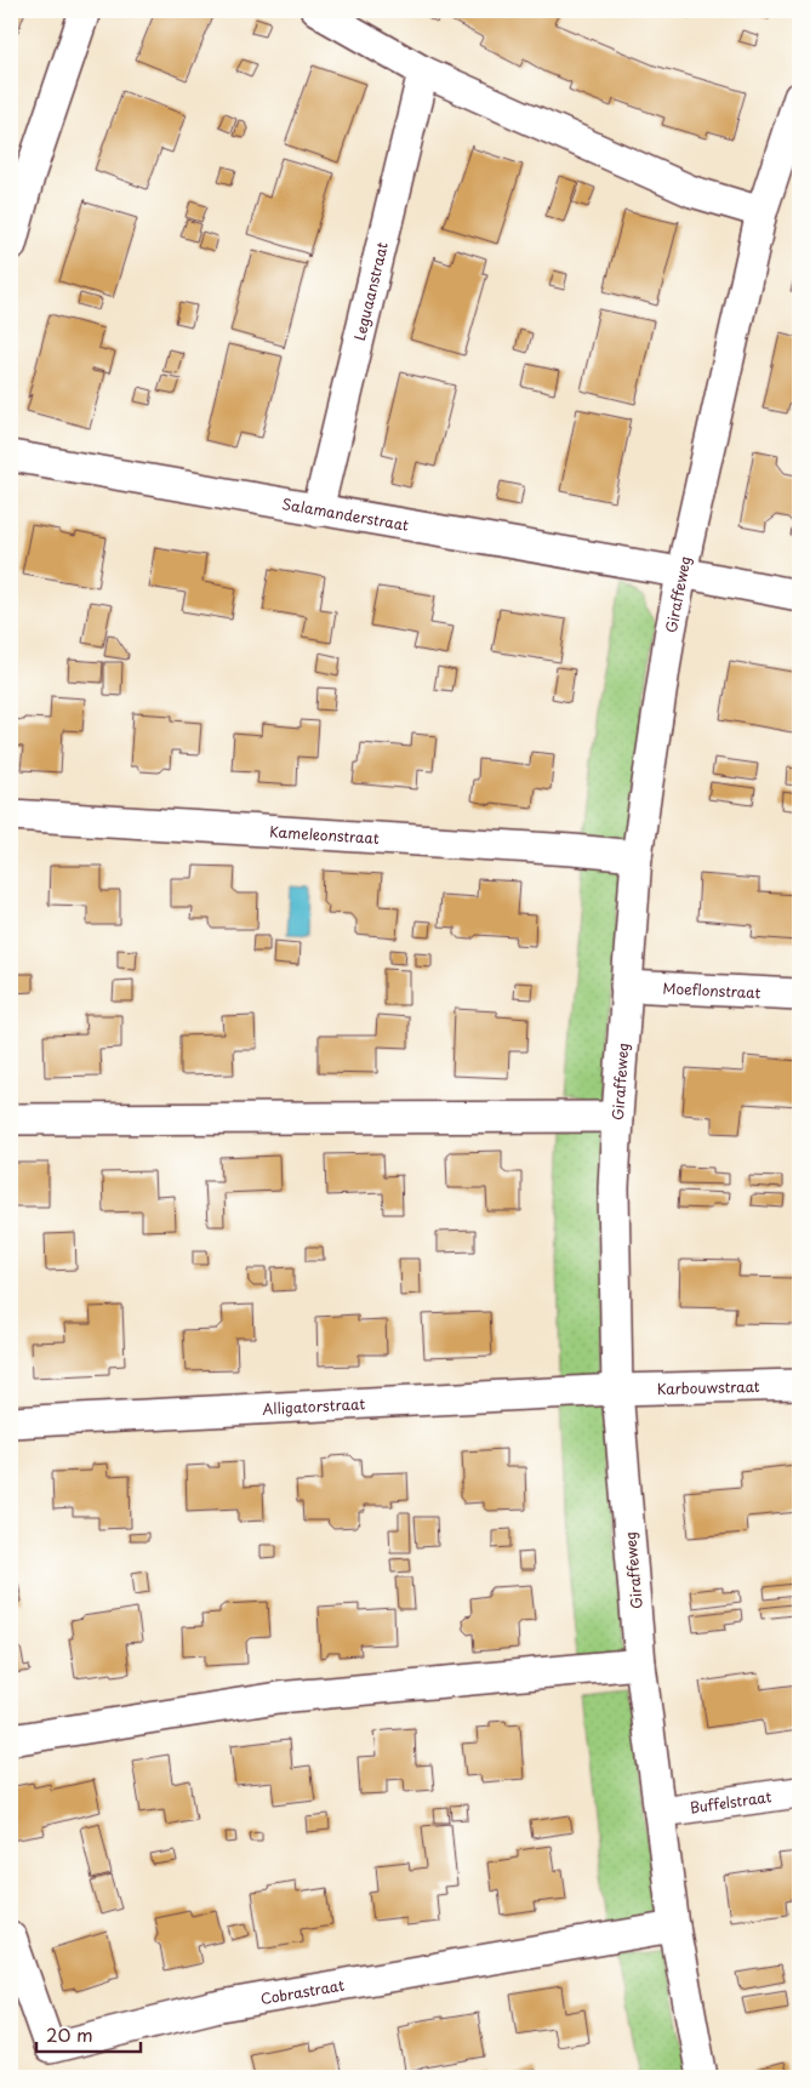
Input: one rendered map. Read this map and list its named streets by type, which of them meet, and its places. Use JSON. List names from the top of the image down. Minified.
{"streets":{"street":["Leguaanstraat","Salamanderstraat","Giraffeweg","Kameleonstraat","Moeflonstraat","Karbouwstraat","Alligatorstraat","Buffelstraat","Cobrastraat"]},"crossings":[["Leguaanstraat","Salamanderstraat"],["Salamanderstraat","Giraffeweg"],["Giraffeweg","Kameleonstraat"],["Giraffeweg","Moeflonstraat"],["Giraffeweg","Karbouwstraat"],["Giraffeweg","Alligatorstraat"],["Giraffeweg","Buffelstraat"],["Giraffeweg","Cobrastraat"],["Karbouwstraat","Alligatorstraat"]],"scale_bar":"20 m"}
